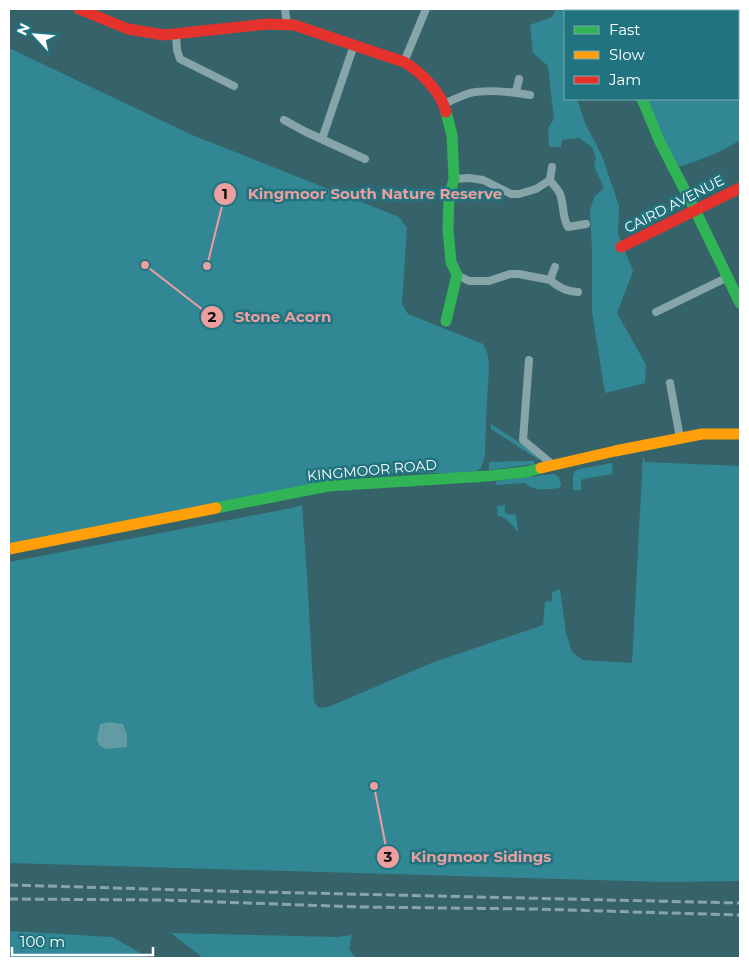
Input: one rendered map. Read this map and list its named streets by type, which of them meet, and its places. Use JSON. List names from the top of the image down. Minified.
{"streets":{"street":["CAIRD AVENUE","KINGMOOR ROAD"]},"places":["Stone Acorn","Kingmoor South Nature Reserve","Kingmoor Sidings"],"legend":["Fast","Slow","Jam"],"scale_bar":"100 m","north":"top left"}
